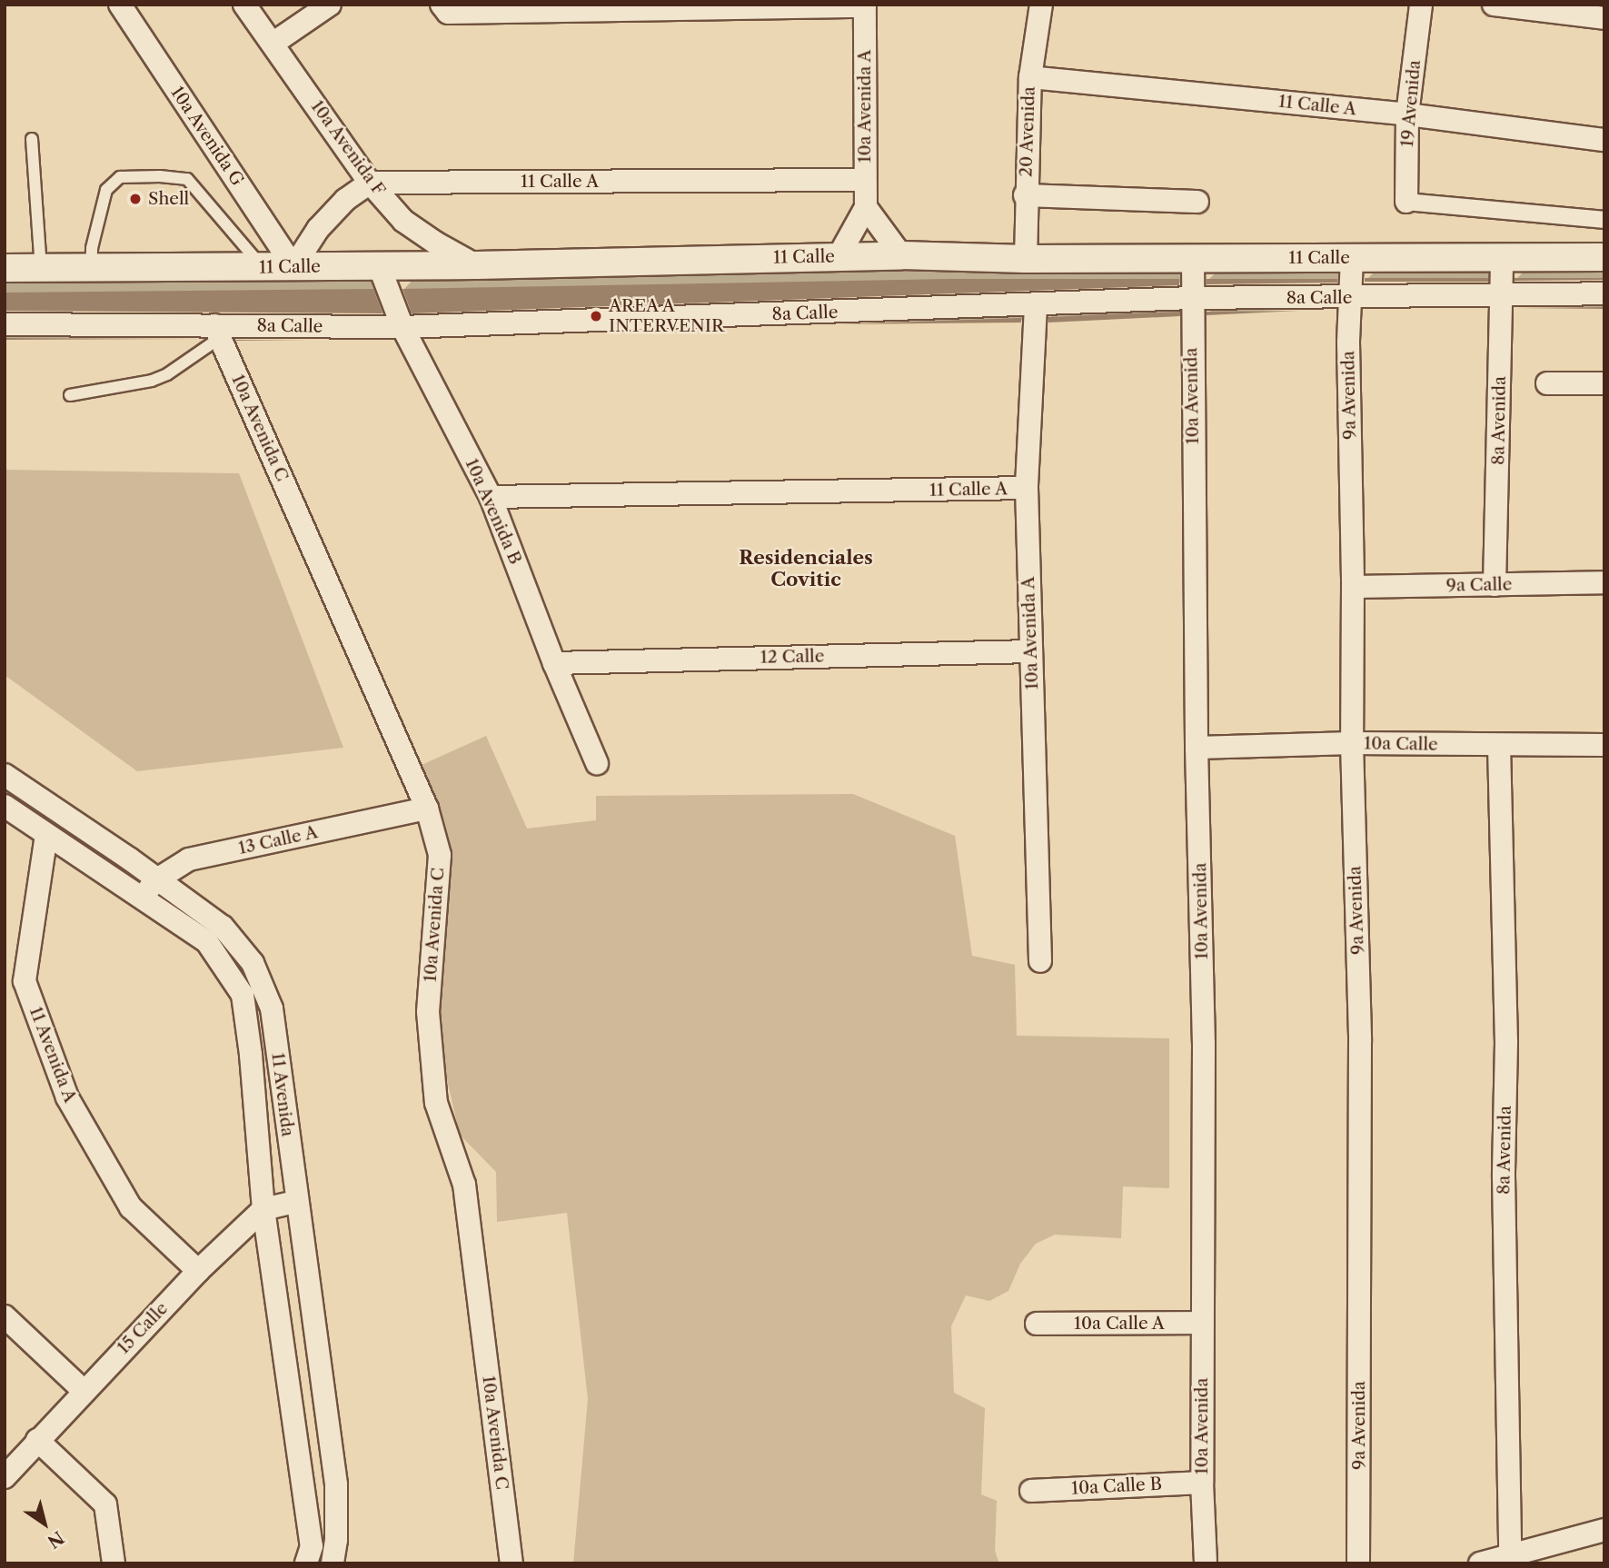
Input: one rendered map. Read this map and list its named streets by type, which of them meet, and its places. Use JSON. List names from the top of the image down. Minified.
{"streets":{"street":["19 Avenida","11 Calle A","10a Avenida A","20 Avenida","10a Avenida G","10a Avenida F","11 Calle","8a Calle","9a Avenida","10a Avenida","8a Avenida","10a Avenida C","10a Avenida B","9a Calle","12 Calle","10a Calle","13 Calle A","11 Avenida A","11 Avenida","10a Calle A","15 Calle","10a Calle B"]},"crossings":[["19 Avenida","11 Calle A"],["11 Calle A","10a Avenida A"],["11 Calle A","20 Avenida"],["11 Calle A","10a Avenida F"],["11 Calle A","10a Avenida B"],["10a Avenida A","8a Calle"],["10a Avenida A","12 Calle"],["20 Avenida","11 Calle"],["10a Avenida G","11 Calle"],["10a Avenida F","11 Calle"],["11 Calle","9a Avenida"],["11 Calle","10a Avenida"],["11 Calle","8a Avenida"],["11 Calle","10a Avenida B"],["8a Calle","9a Avenida"],["8a Calle","10a Avenida"],["8a Calle","8a Avenida"],["8a Calle","10a Avenida C"],["8a Calle","10a Avenida B"],["9a Avenida","9a Calle"],["9a Avenida","10a Calle"],["10a Avenida","10a Calle"],["10a Avenida","10a Calle A"],["10a Avenida","10a Calle B"],["8a Avenida","9a Calle"],["8a Avenida","10a Calle"],["10a Avenida C","13 Calle A"],["10a Avenida B","12 Calle"],["13 Calle A","11 Avenida"],["11 Avenida A","11 Avenida"],["11 Avenida A","15 Calle"],["11 Avenida","15 Calle"]],"districts":["Residenciales Covitic"],"places":["Shell","AREA A INTERVENIR"],"north":"bottom right"}
